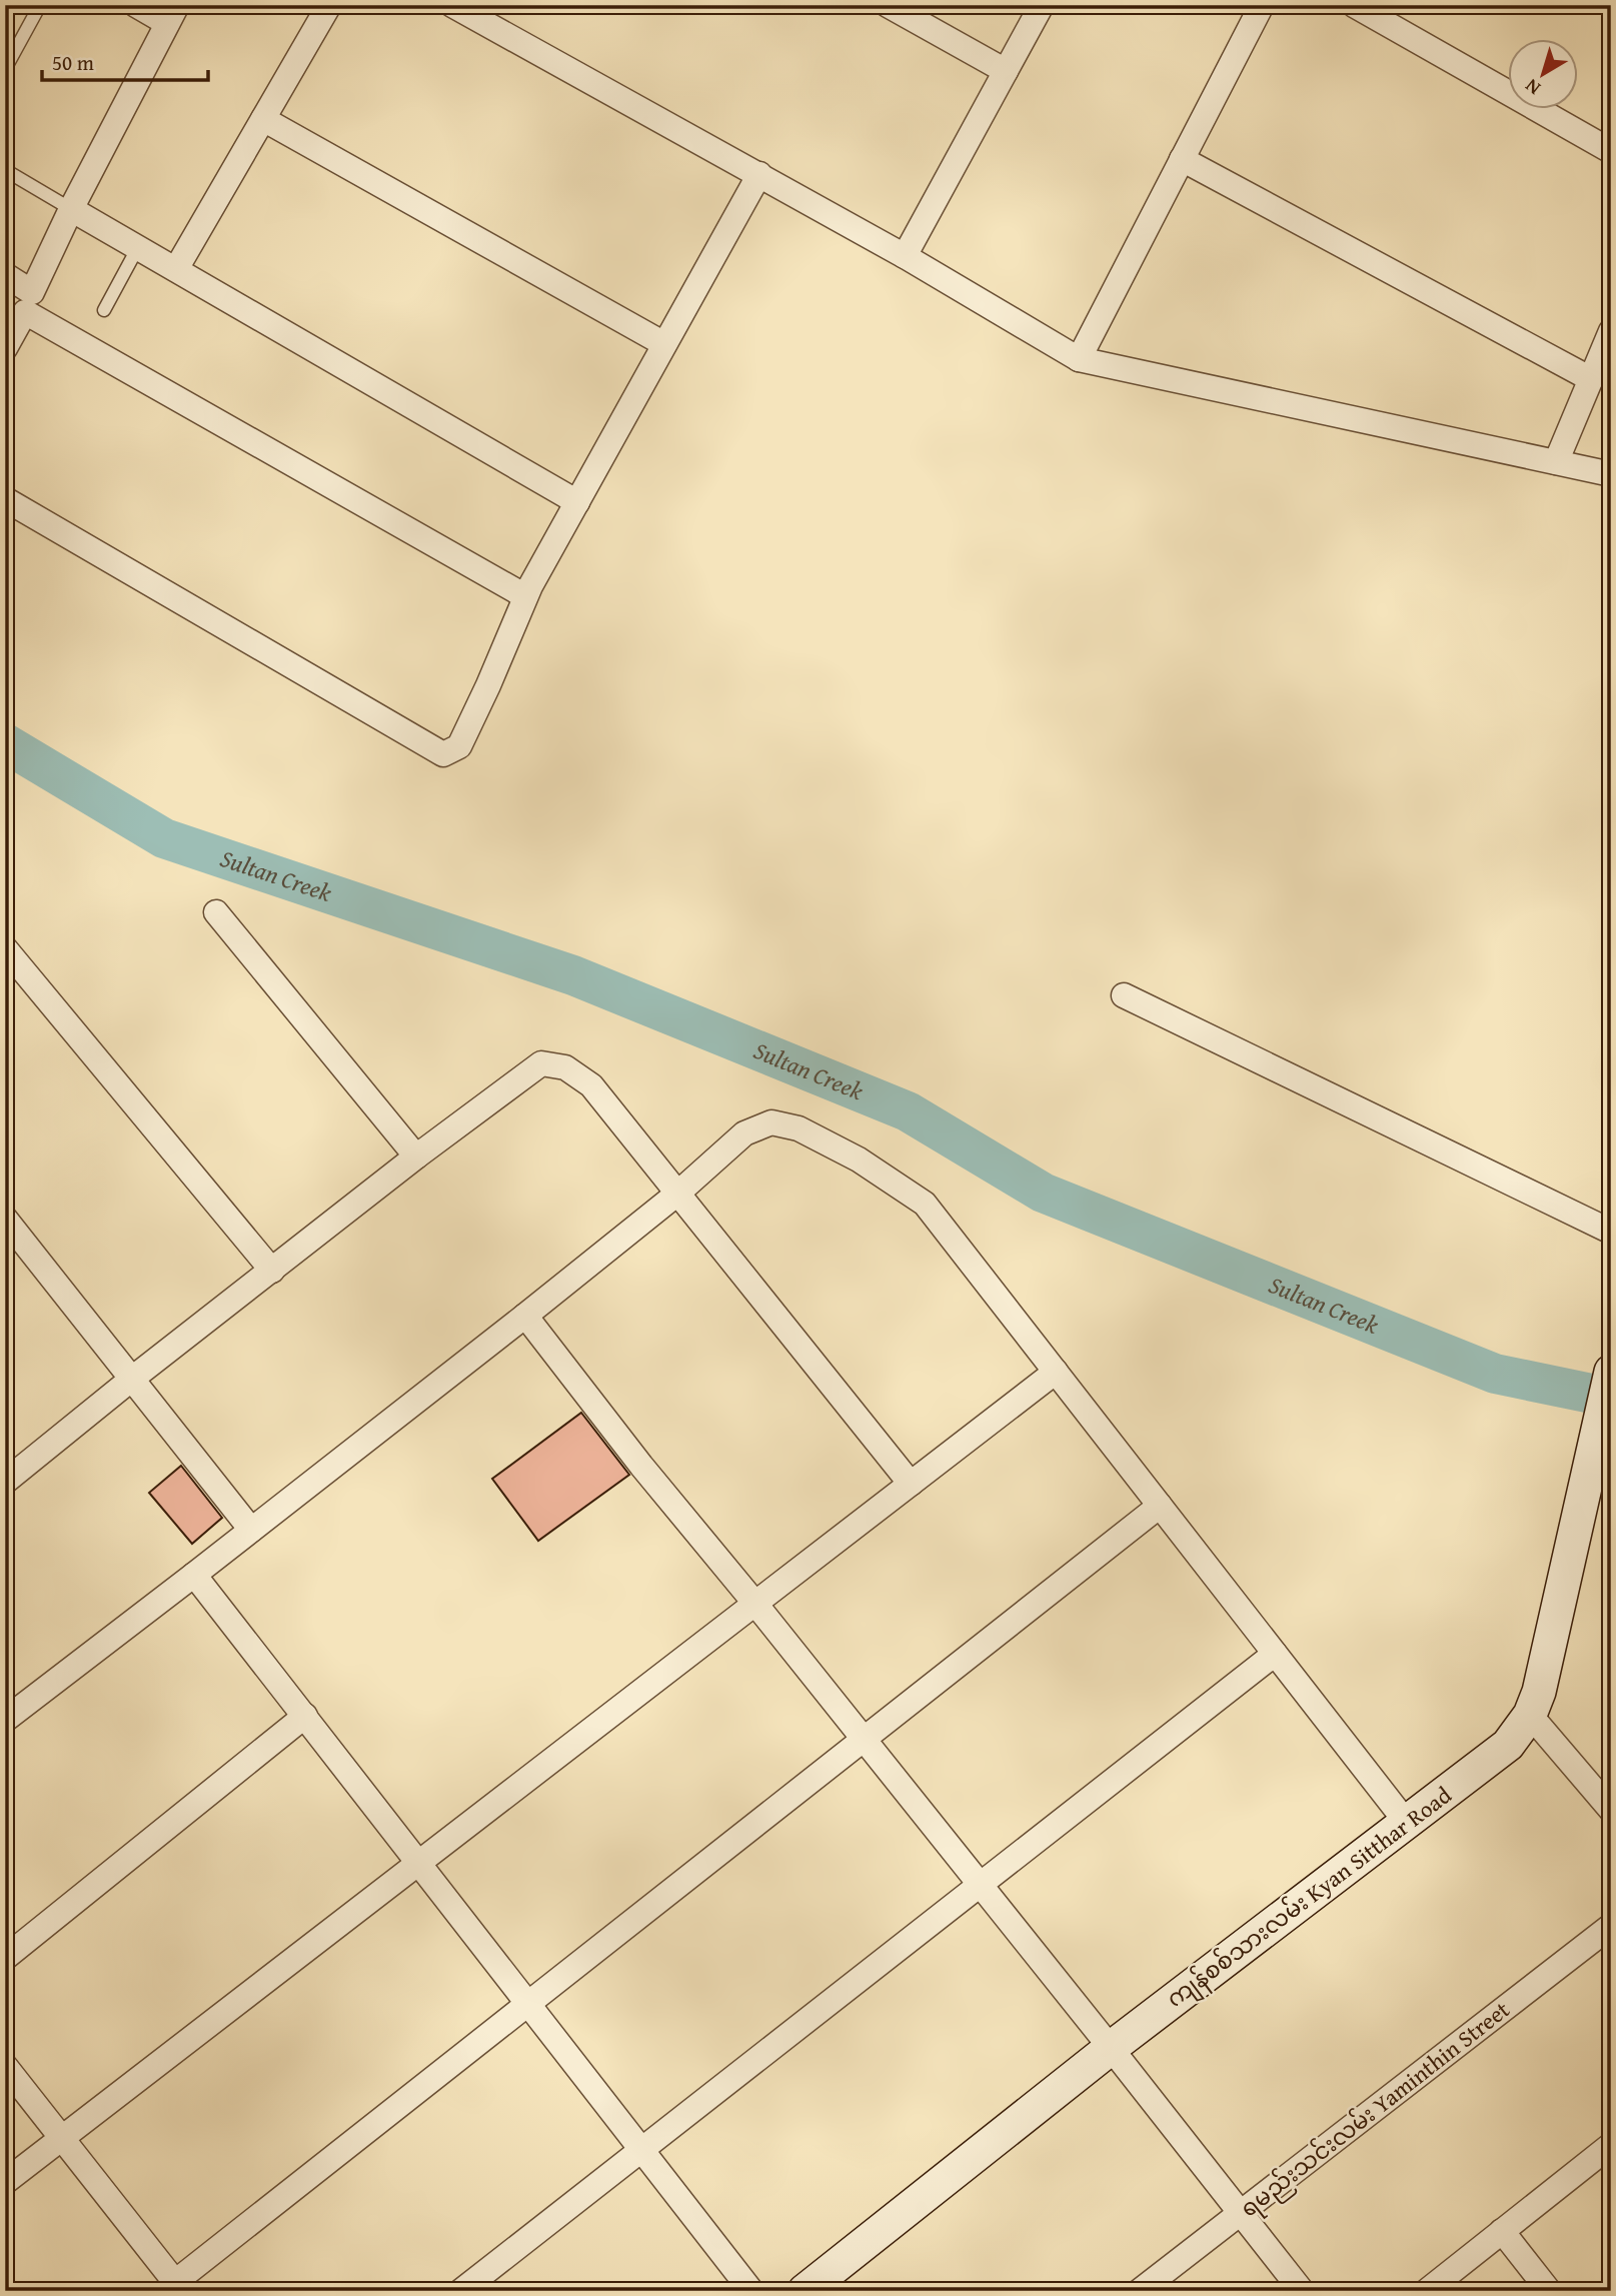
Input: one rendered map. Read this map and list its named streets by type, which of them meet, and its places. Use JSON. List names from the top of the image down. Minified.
{"streets":{"main road":["ကျန်စစ်သားလမ်း Kyan Sitthar Road"],"street":["ရမည်းသင်းလမ်း Yaminthin Street"]},"water":["Sultan Creek"],"scale_bar":"50 m","north":"bottom left"}
